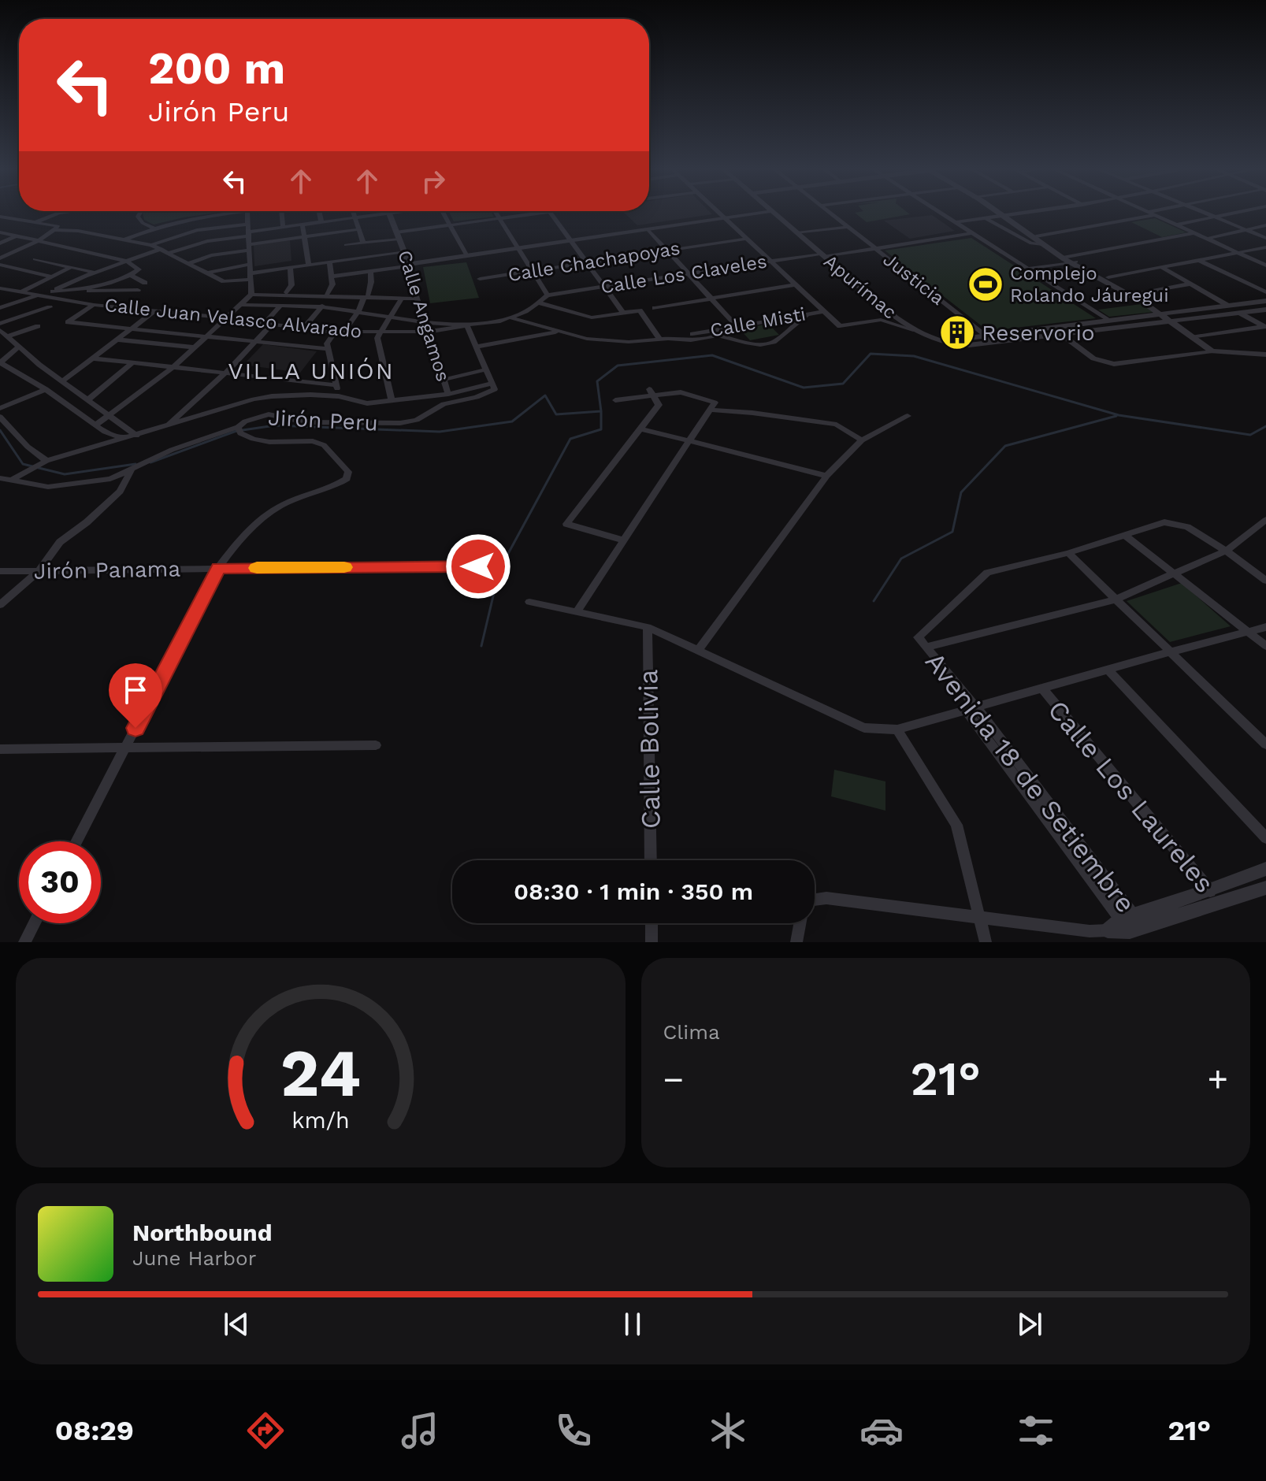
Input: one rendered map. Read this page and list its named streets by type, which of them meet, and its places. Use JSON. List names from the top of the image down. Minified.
{"streets":{"street":["Calle Chachapoyas","Calle Los Claveles","Justicia","Apurímac","Calle Angamos","Calle Juan Velasco Alvarado","Calle Misti","Jirón Peru","Jirón Panama","Calle Bolivia","Avenida 18 de Setiembre","Calle Los Laureles"]},"crossings":[["Calle Los Claveles","Justicia"],["Calle Los Claveles","Apurímac"],["Calle Angamos","Calle Juan Velasco Alvarado"],["Jirón Peru","Jirón Panama"]],"districts":["VILLA UNIÓN"],"places":{"sports":["Complejo Rolando Jáuregui"],"building":["Reservorio"]},"page":{"turn":["200 m","Jirón Peru"],"limit":"30","trip":"08:30 · 1 min · 350 m","tile":"Clima","heat":["−","21°","+"],"song":["Northbound","June Harbor"],"tabs":["08:29","21°"],"gauge":["24","km/h"]}}
